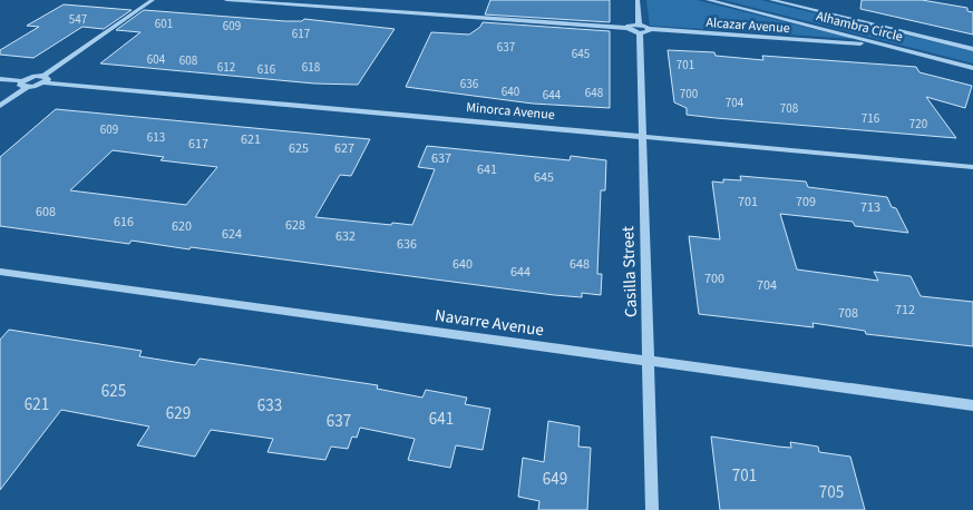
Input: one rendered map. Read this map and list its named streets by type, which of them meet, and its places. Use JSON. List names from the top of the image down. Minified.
{"streets":{"street":["Alcazar Avenue","Alhambra Circle","Minorca Avenue","Casilla Street","Navarre Avenue"]},"crossings":[["Alcazar Avenue","Alhambra Circle"],["Alcazar Avenue","Casilla Street"],["Minorca Avenue","Casilla Street"],["Casilla Street","Navarre Avenue"]],"house_numbers":["547","601","609","617","637","645","604","608","701","612","618","616","636","640","648","700","644","704","708","716","720","609","613","621","617","625","627","637","641","645","701","709","713","608","616","628","620","624","632","636","640","648","644","700","704","712","708","625","621","633","629","641","637","701","649","705"]}
